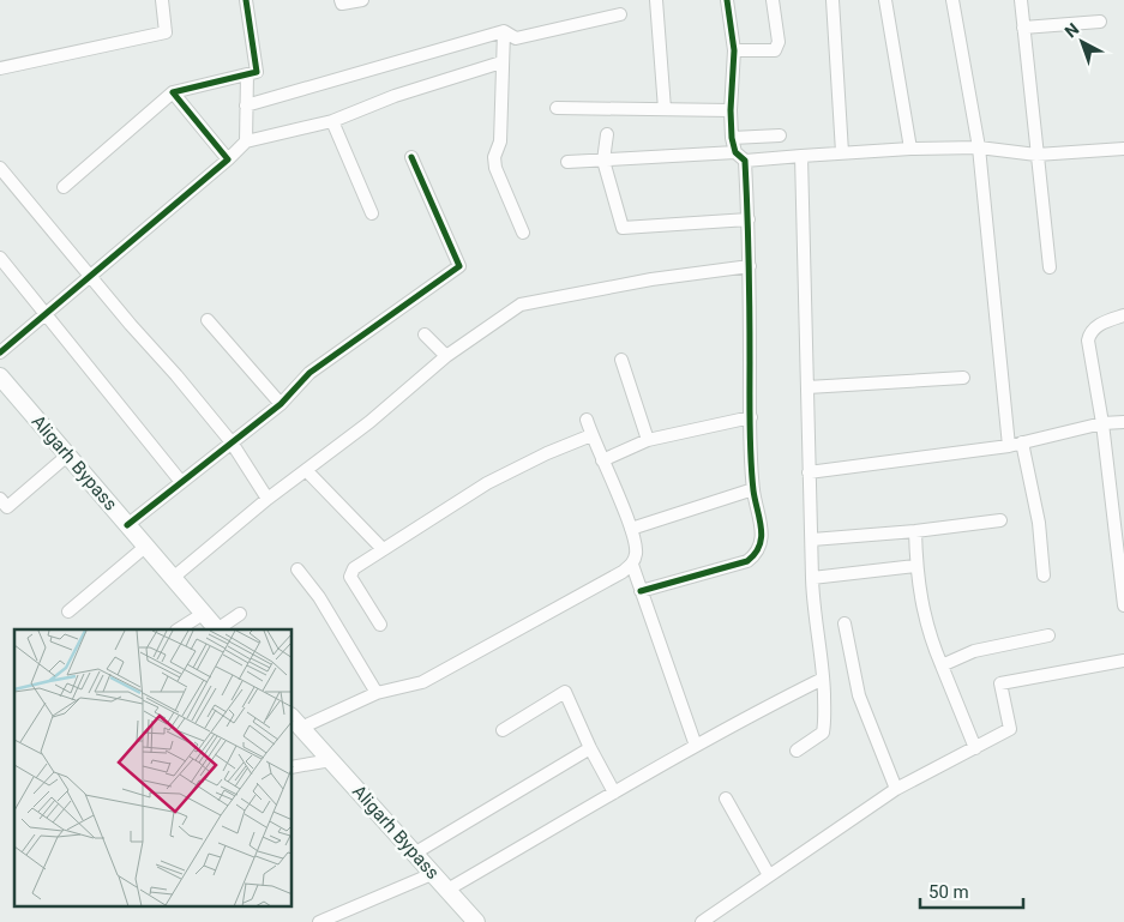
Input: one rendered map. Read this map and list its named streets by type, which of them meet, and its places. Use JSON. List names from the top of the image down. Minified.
{"streets":{"main road":["Aligarh Bypass"]},"scale_bar":"50 m","north":"top left"}
